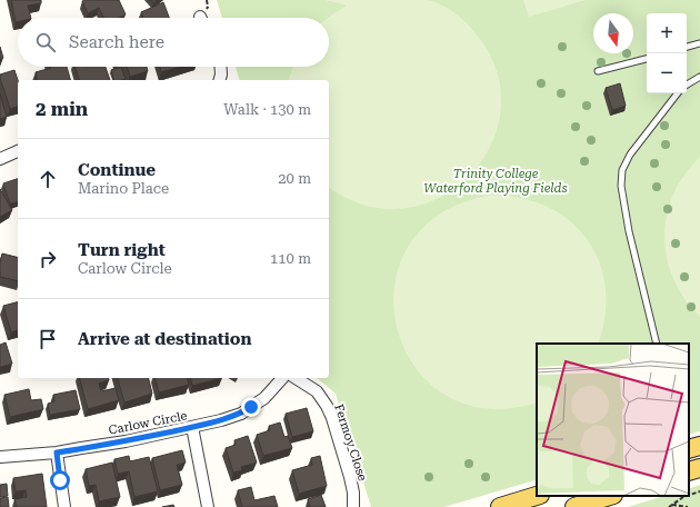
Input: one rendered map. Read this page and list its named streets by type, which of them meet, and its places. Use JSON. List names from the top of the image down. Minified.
{"streets":{"street":["Carlow Circle","Fermoy Close"]},"parks":["Trinity College Waterford Playing Fields"],"north":"bottom","page":{"map_buttons":["+","−"],"search":"Search here","heading":["2 min","Walk · 130 m"],"list":[["Continue","Marino Place","20 m"],["Turn right","Carlow Circle","110 m"],"Arrive at destination"]}}
